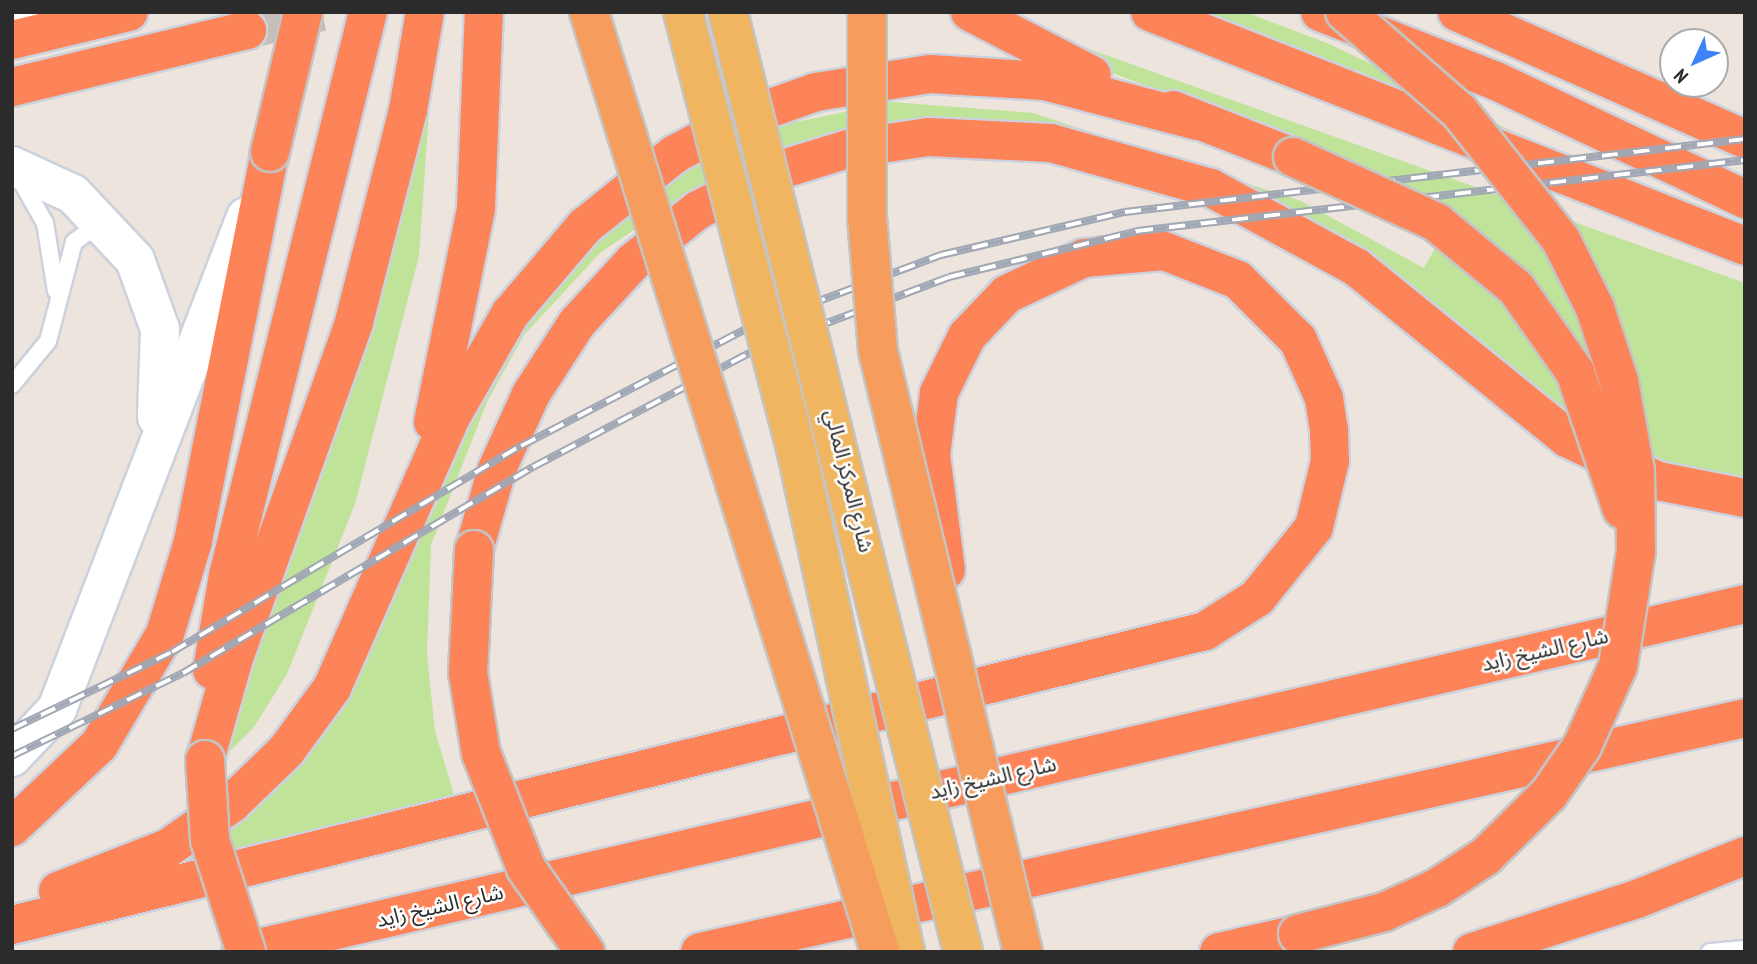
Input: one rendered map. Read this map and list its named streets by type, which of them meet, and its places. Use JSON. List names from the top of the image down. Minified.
{"streets":{"highway":["شارع الشيخ زايد"],"main road":["شارع المركز المالي"]},"north":"bottom left"}
